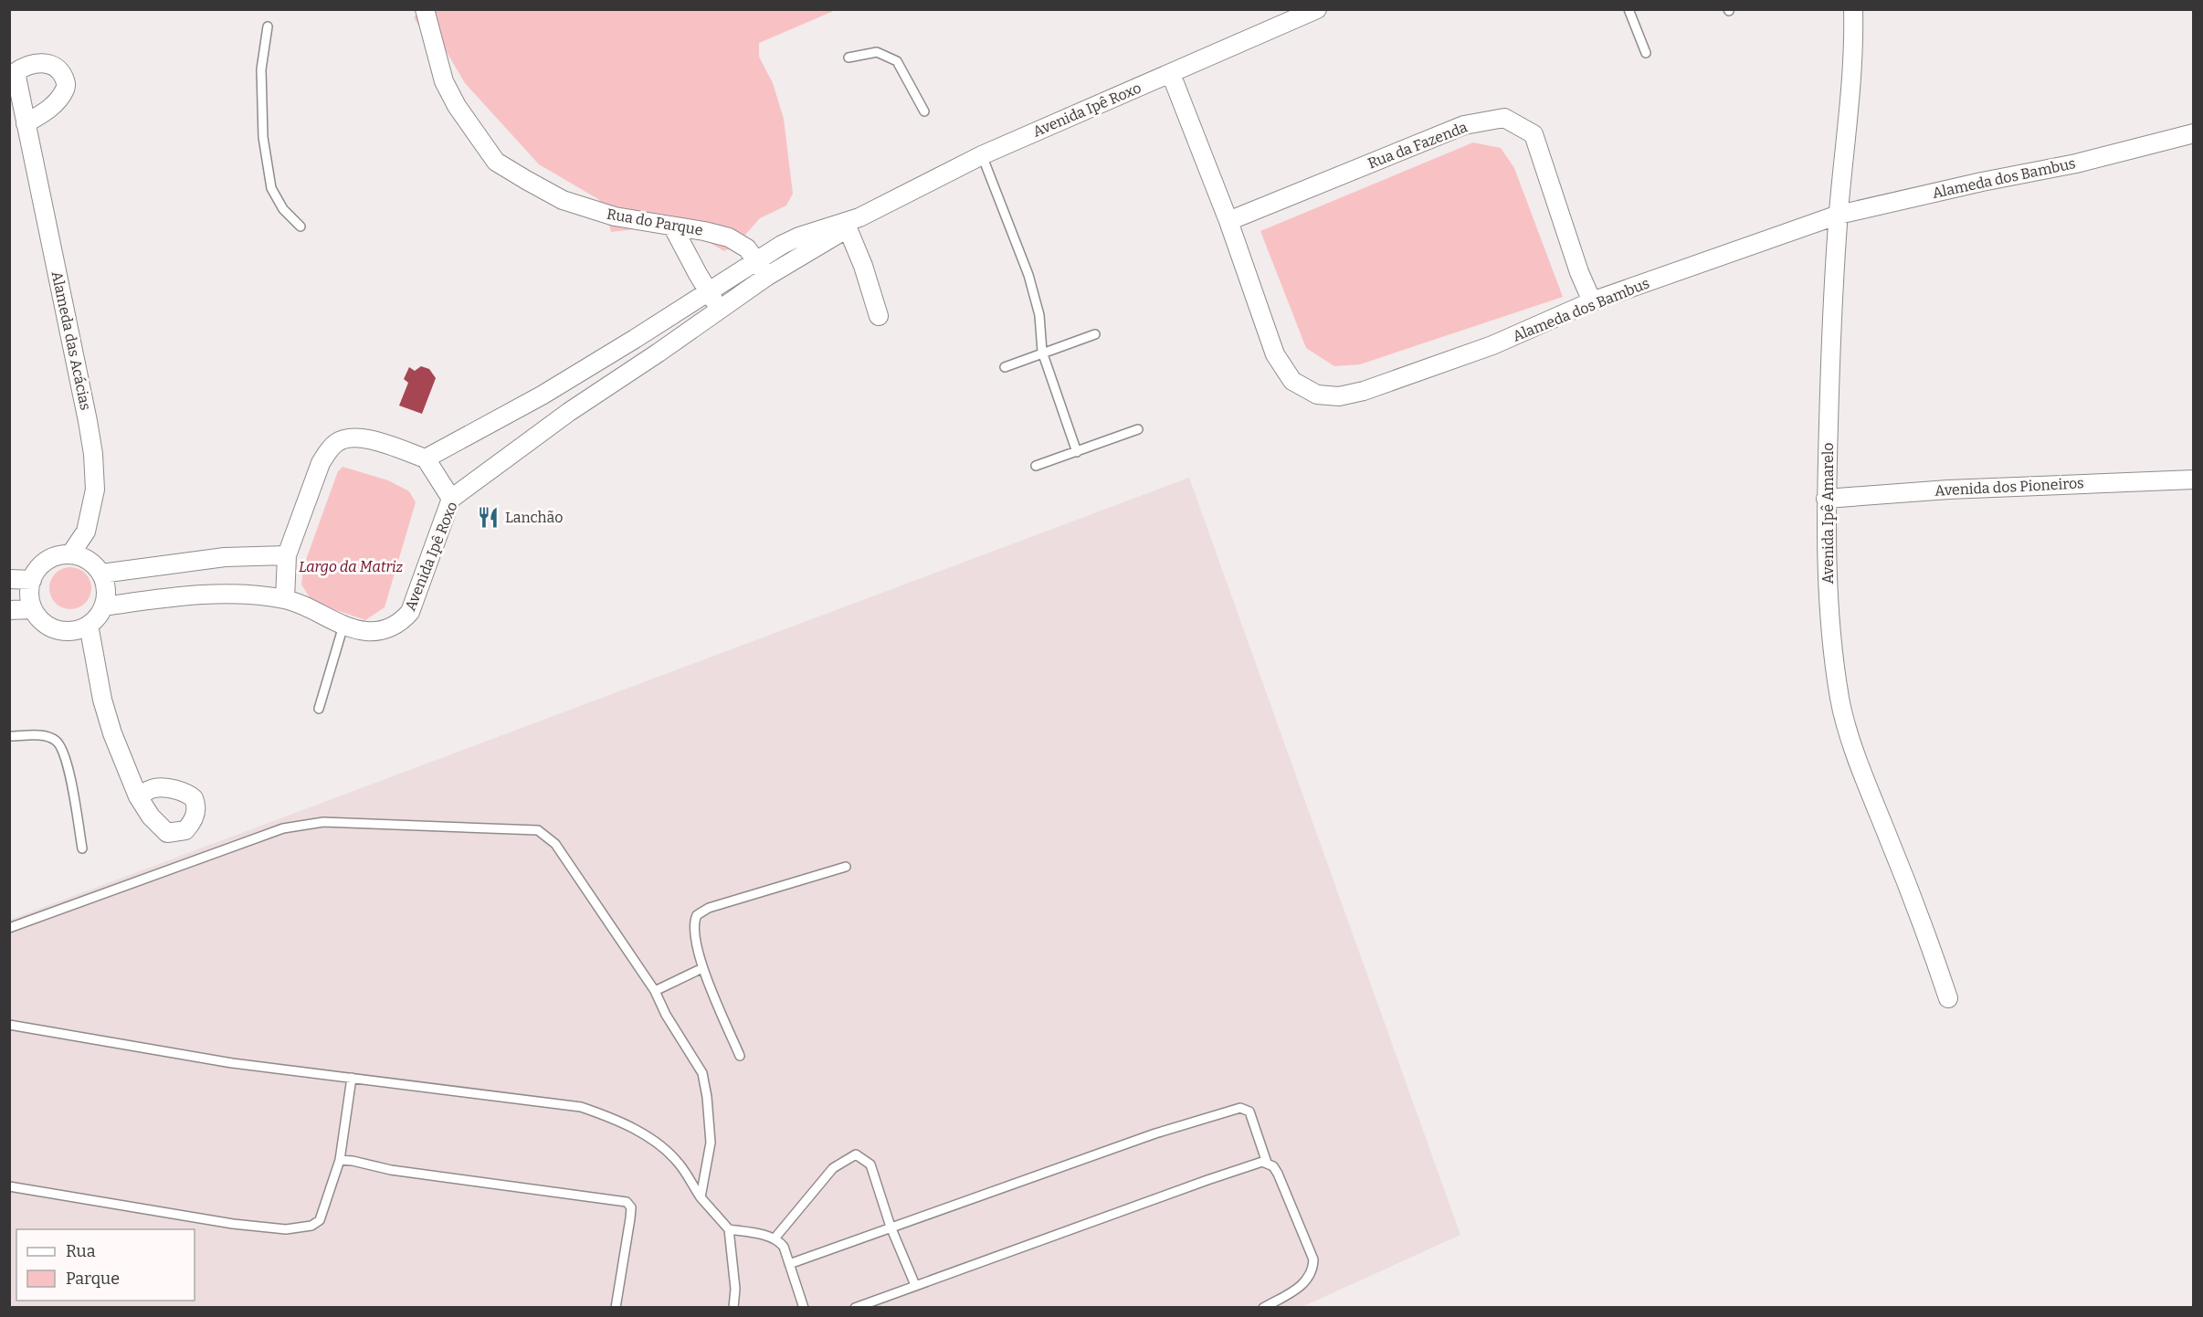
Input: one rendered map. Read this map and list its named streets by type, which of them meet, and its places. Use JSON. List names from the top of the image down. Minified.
{"streets":{"street":["Avenida Ipê Roxo","Rua da Fazenda","Alameda dos Bambus","Rua do Parque","Alameda das Acácias","Avenida dos Pioneiros","Avenida Ipê Amarelo"]},"crossings":[["Avenida Ipê Roxo","Alameda dos Bambus"],["Avenida Ipê Roxo","Rua do Parque"],["Avenida Ipê Roxo","Alameda das Acácias"],["Rua da Fazenda","Alameda dos Bambus"],["Alameda dos Bambus","Avenida Ipê Amarelo"],["Avenida dos Pioneiros","Avenida Ipê Amarelo"]],"parks":["Largo da Matriz"],"places":{"restaurant":["Lanchão"]},"legend":["Rua","Parque"]}
